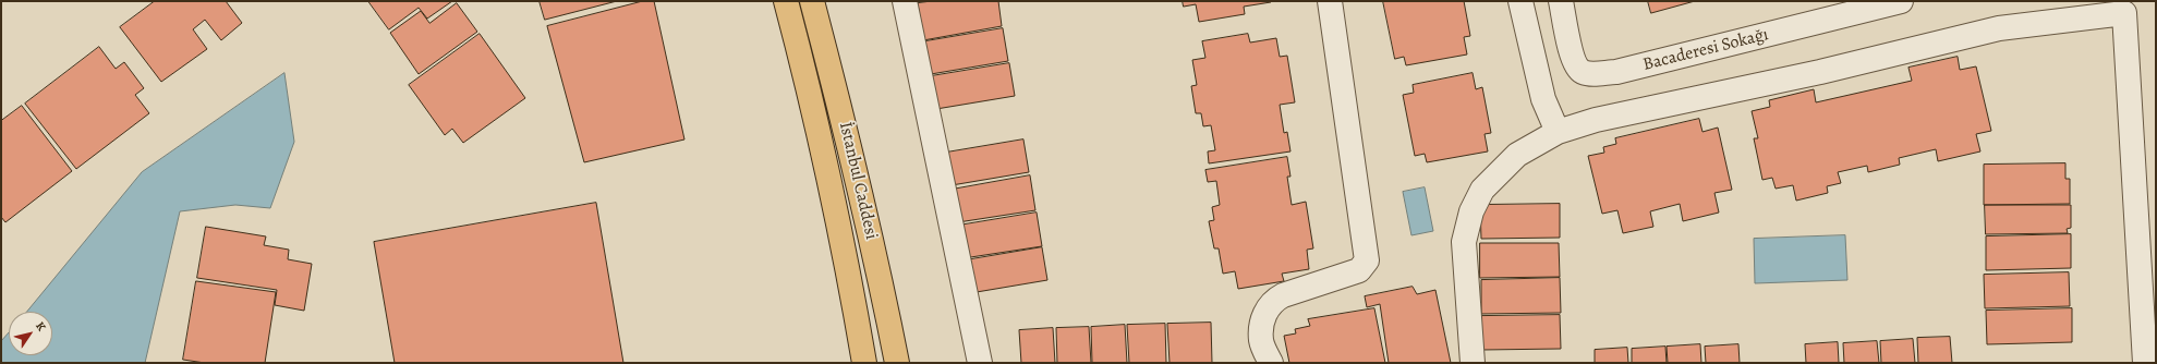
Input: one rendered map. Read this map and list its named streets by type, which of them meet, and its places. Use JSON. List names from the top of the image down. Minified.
{"streets":{"main road":["İstanbul Caddesi"],"street":["Bacaderesi Sokağı"]},"north":"top right"}
